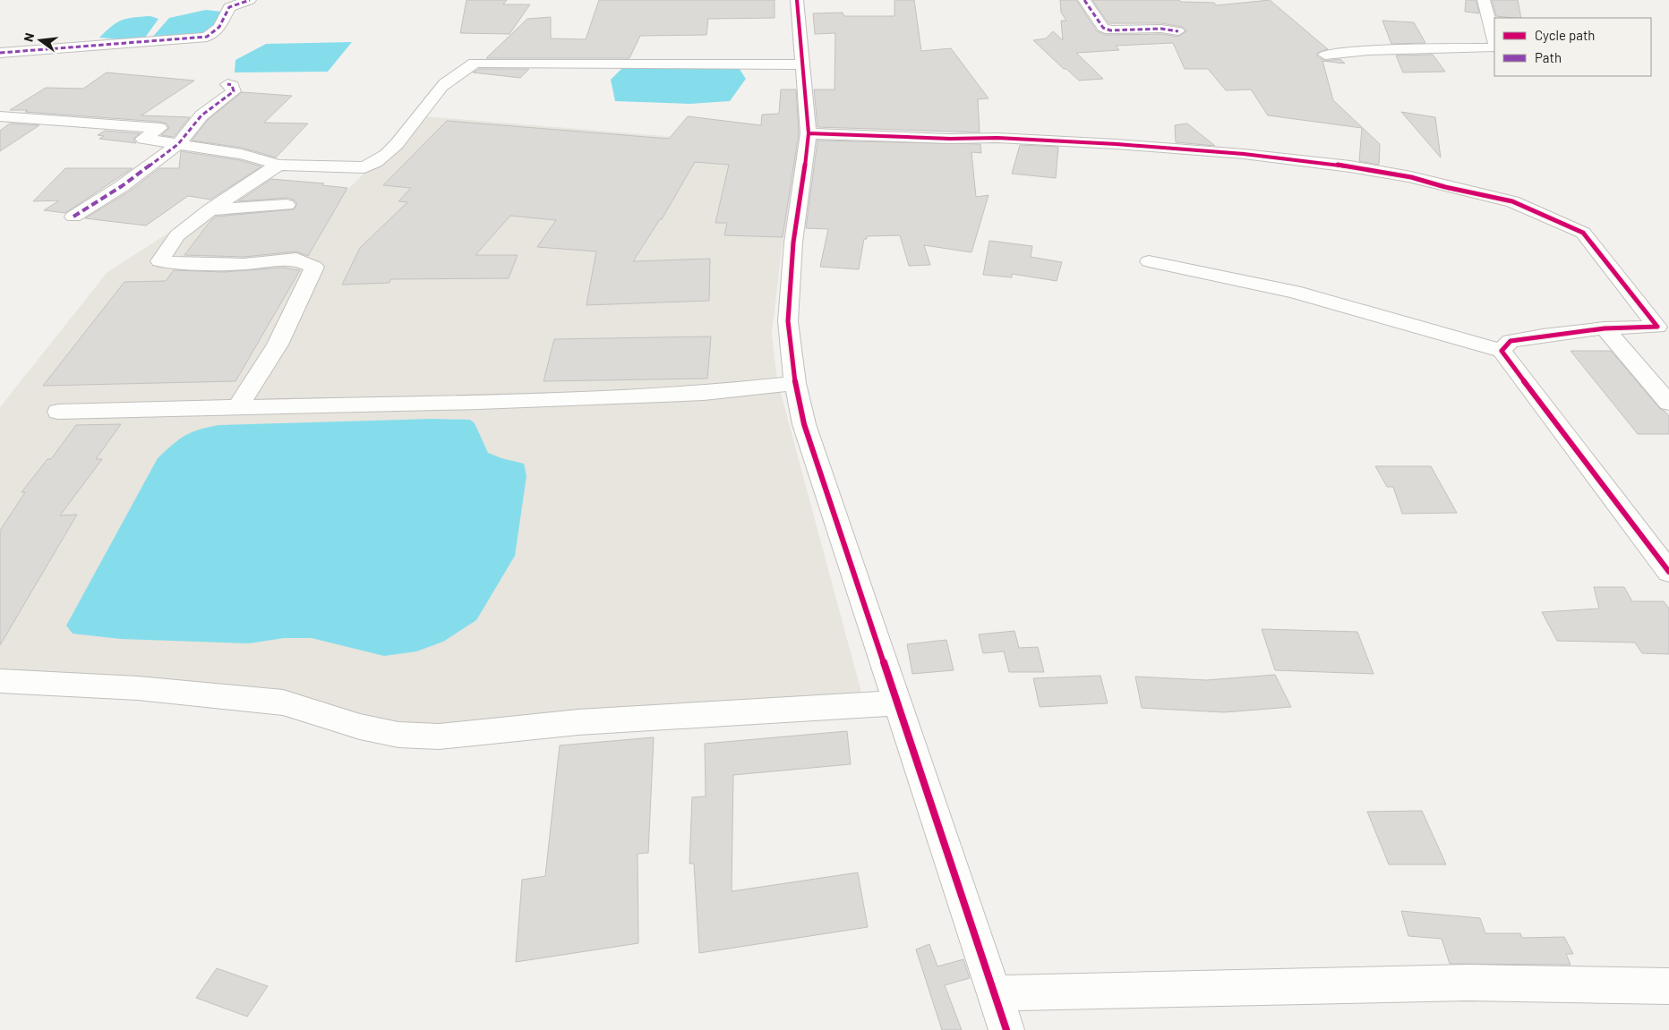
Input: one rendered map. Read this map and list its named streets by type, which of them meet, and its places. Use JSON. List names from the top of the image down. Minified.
{"legend":["Cycle path","Path"],"north":"left"}
